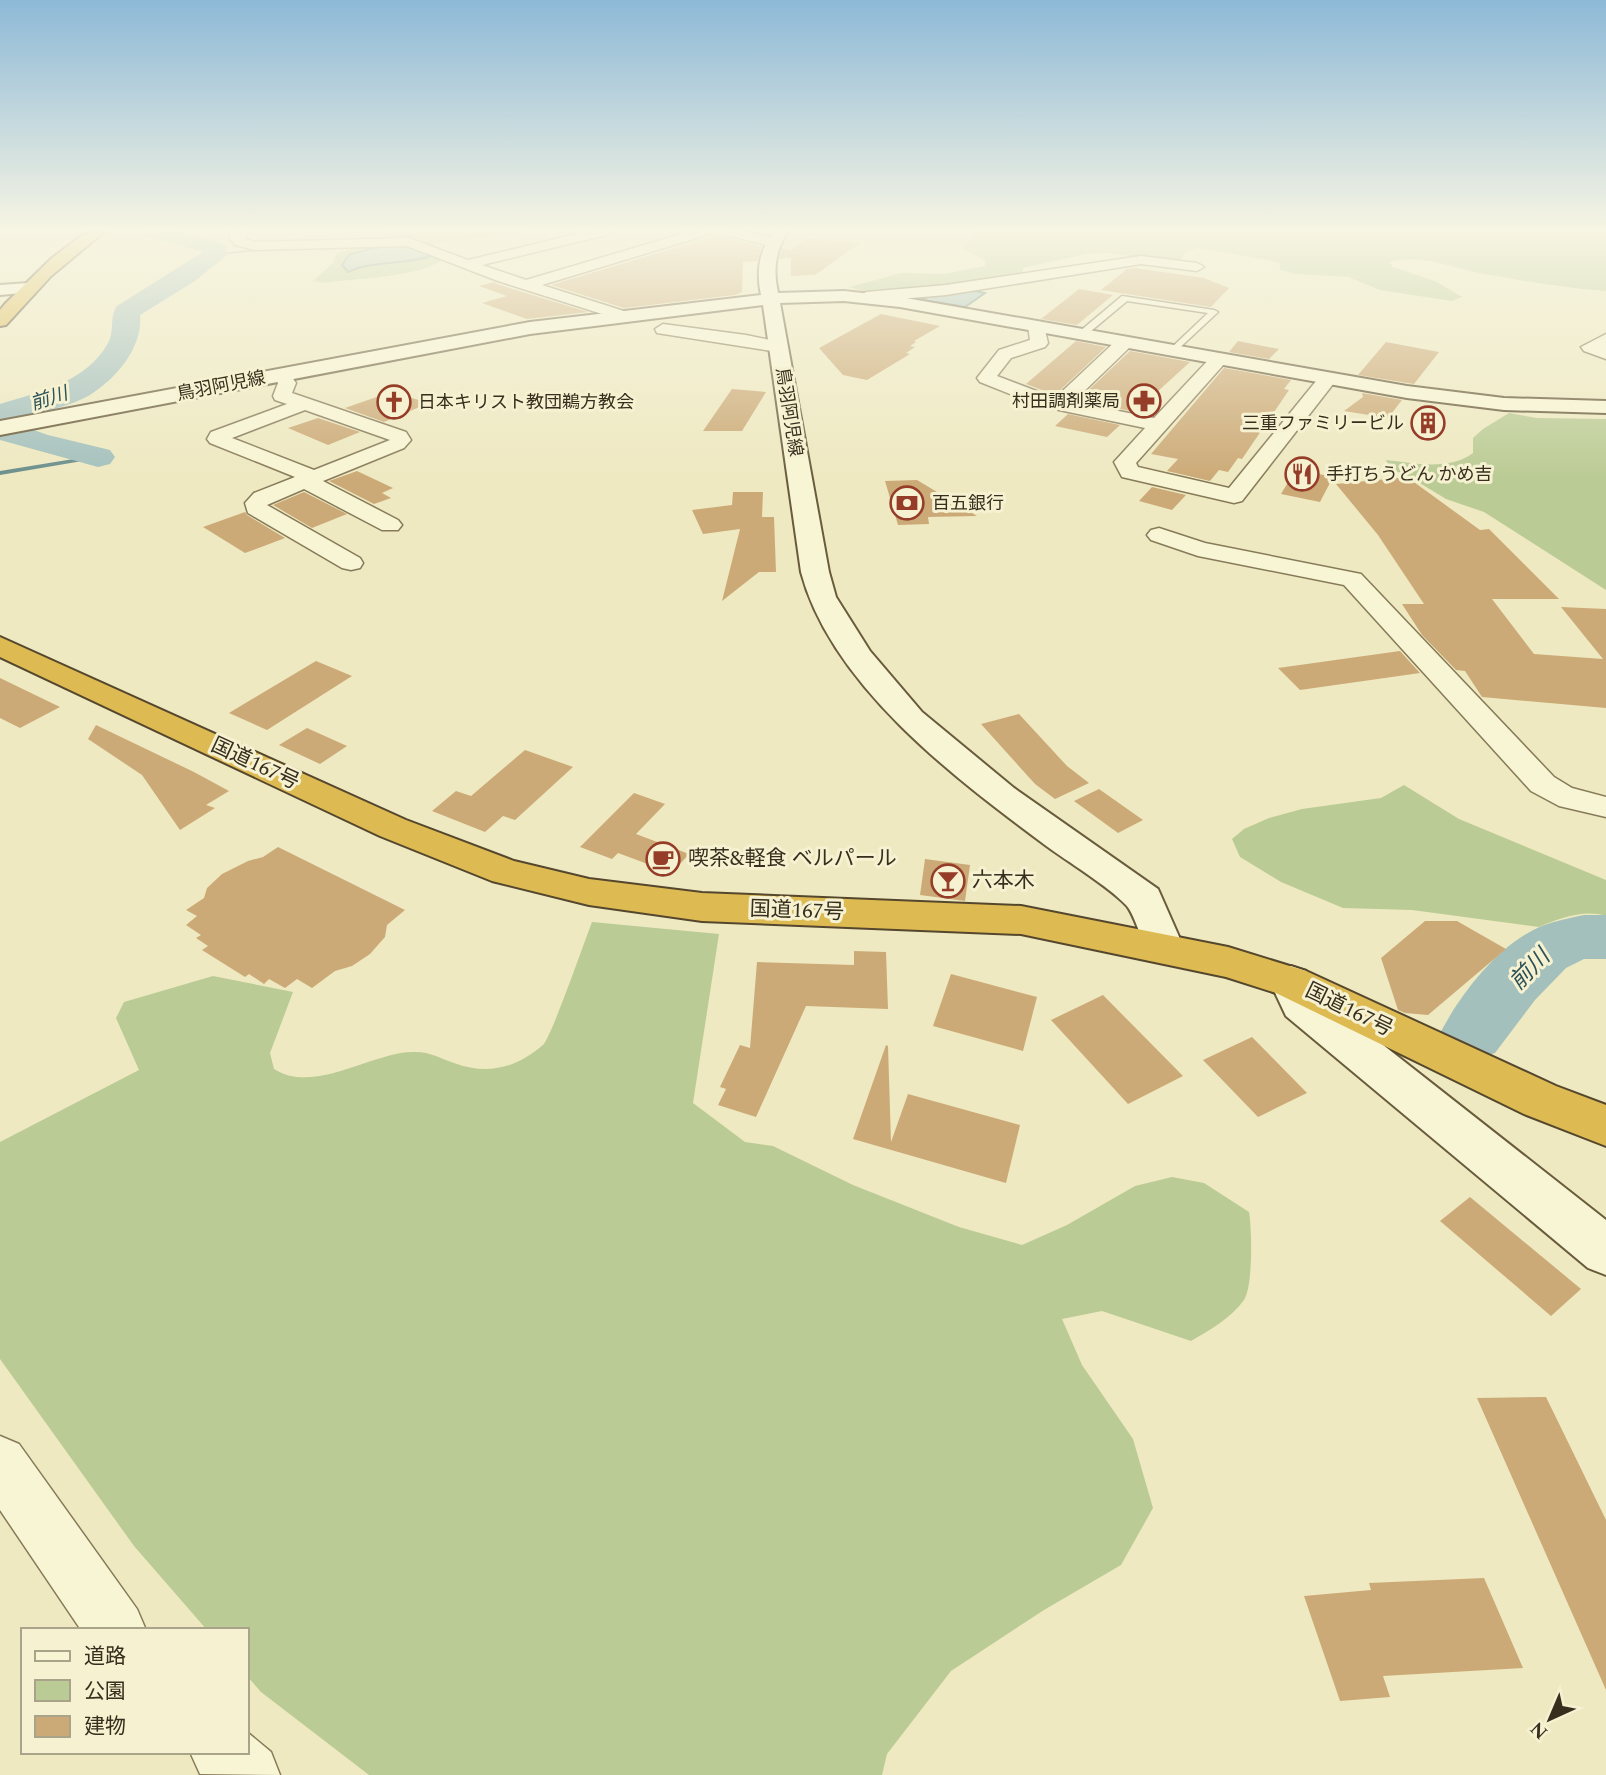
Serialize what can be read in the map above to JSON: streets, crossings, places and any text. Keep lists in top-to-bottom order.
{
  "streets": {
    "highway": ["国道167号"],
    "main road": ["鳥羽阿児線"]
  },
  "crossings": [
    ["鳥羽阿児線", "国道167号"]
  ],
  "water": ["前川"],
  "places": {
    "pharmacy": ["村田調剤薬局"],
    "church": ["日本キリスト教団鵜方教会"],
    "building": ["三重ファミリービル"],
    "restaurant": ["手打ちうどん かめ吉"],
    "bank": ["百五銀行"],
    "cafe": ["喫茶&軽食 ベルパール"],
    "bar": ["六本木"]
  },
  "legend": ["道路", "公園", "建物"],
  "north": "bottom left"
}
